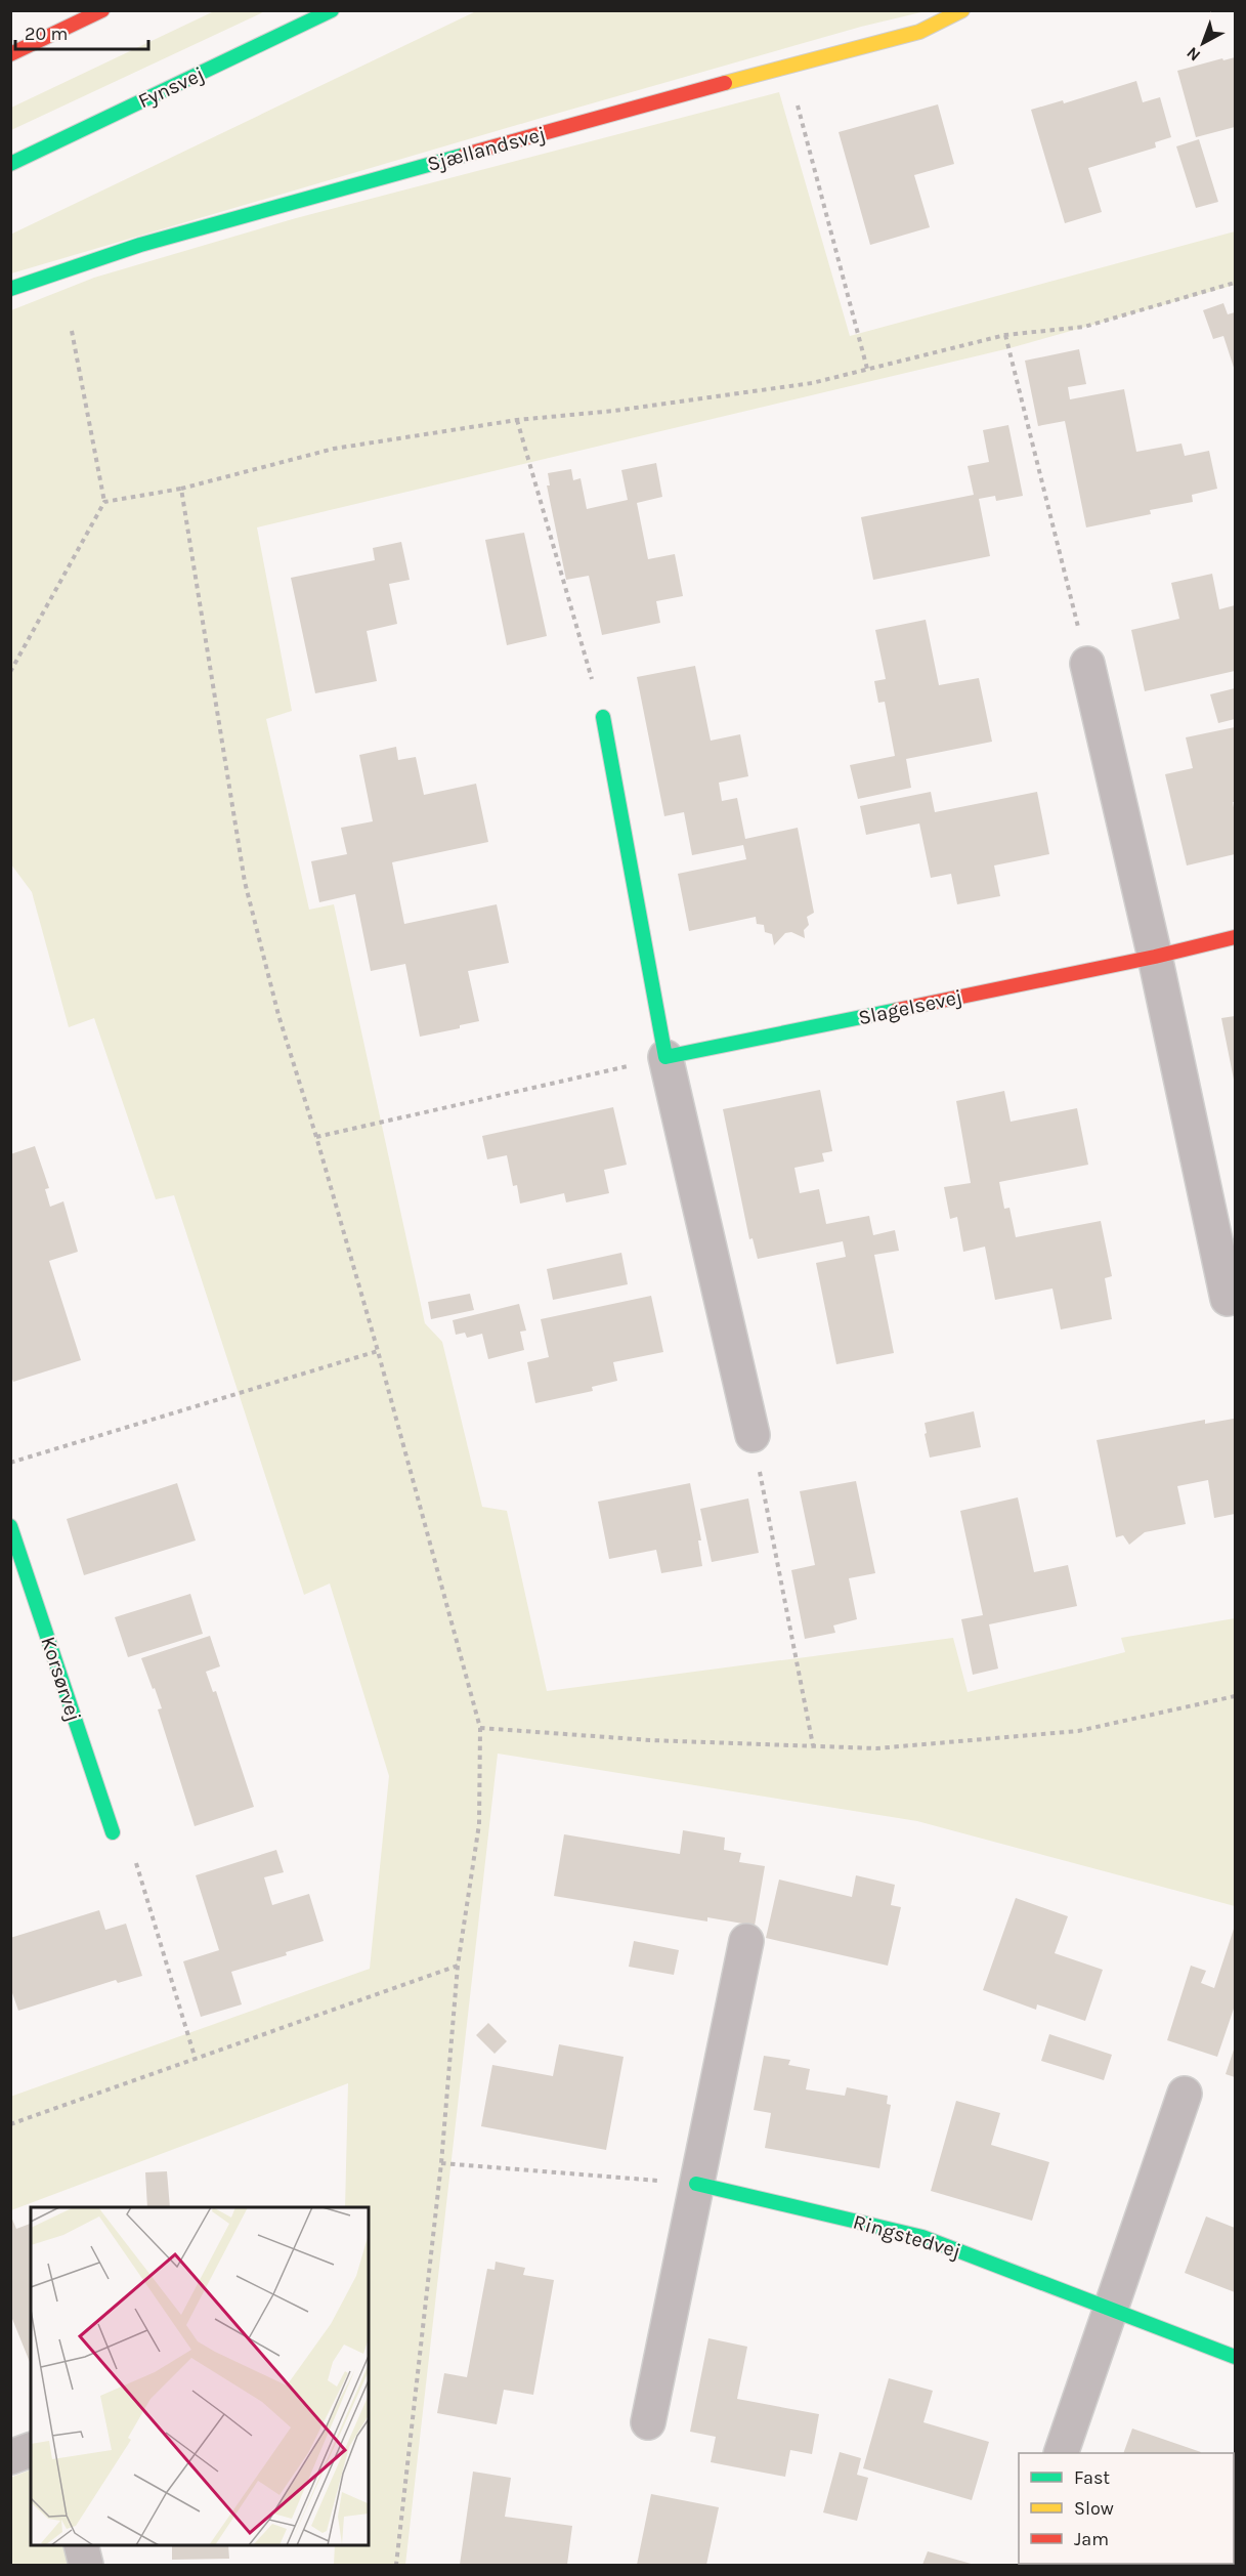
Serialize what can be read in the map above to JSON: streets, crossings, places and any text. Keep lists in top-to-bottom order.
{
  "streets": {
    "street": [
      "Fynsvej",
      "Sjællandsvej",
      "Slagelsevej",
      "Korsørvej",
      "Ringstedvej"
    ]
  },
  "legend": ["Fast", "Slow", "Jam"],
  "scale_bar": "20 m",
  "north": "bottom left"
}
